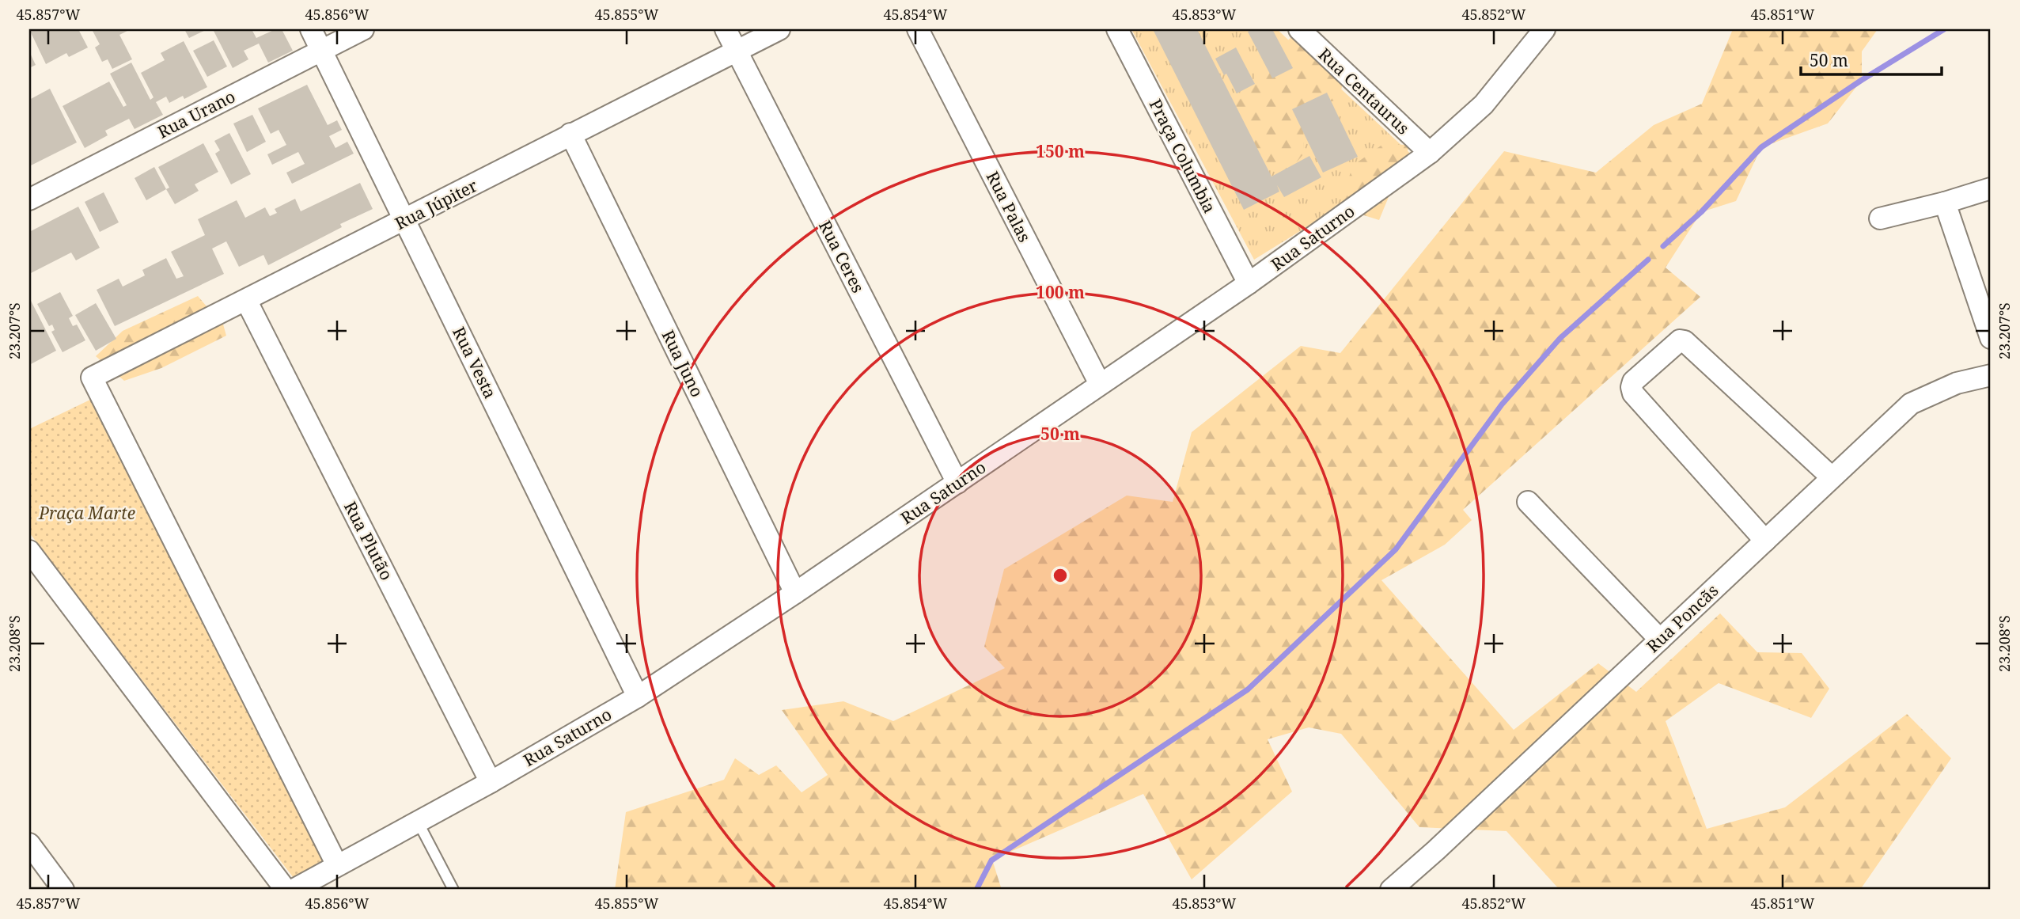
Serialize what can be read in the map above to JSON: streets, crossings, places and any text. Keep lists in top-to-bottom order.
{
  "streets": {
    "street": [
      "Rua Centaurus",
      "Rua Urano",
      "Praça Columbia",
      "Rua Júpiter",
      "Rua Palas",
      "Rua Saturno",
      "Rua Ceres",
      "Rua Vesta",
      "Rua Juno",
      "Rua Plutão",
      "Rua Poncãs"
    ]
  },
  "crossings": [
    ["Rua Centaurus", "Rua Saturno"],
    ["Rua Urano", "Rua Vesta"],
    ["Praça Columbia", "Rua Saturno"],
    ["Rua Júpiter", "Rua Saturno"],
    ["Rua Júpiter", "Rua Ceres"],
    ["Rua Júpiter", "Rua Vesta"],
    ["Rua Júpiter", "Rua Juno"],
    ["Rua Júpiter", "Rua Plutão"],
    ["Rua Palas", "Rua Saturno"],
    ["Rua Saturno", "Rua Ceres"],
    ["Rua Saturno", "Rua Vesta"],
    ["Rua Saturno", "Rua Juno"],
    ["Rua Saturno", "Rua Plutão"]
  ],
  "parks": ["Praça Marte"],
  "scale_bar": "50 m",
  "coordinates": [
    "45.857°W",
    "45.856°W",
    "45.855°W",
    "45.854°W",
    "45.853°W",
    "45.852°W",
    "45.851°W",
    "23.207°S",
    "23.208°S"
  ],
  "rings": ["150 m", "100 m", "50 m"]
}
